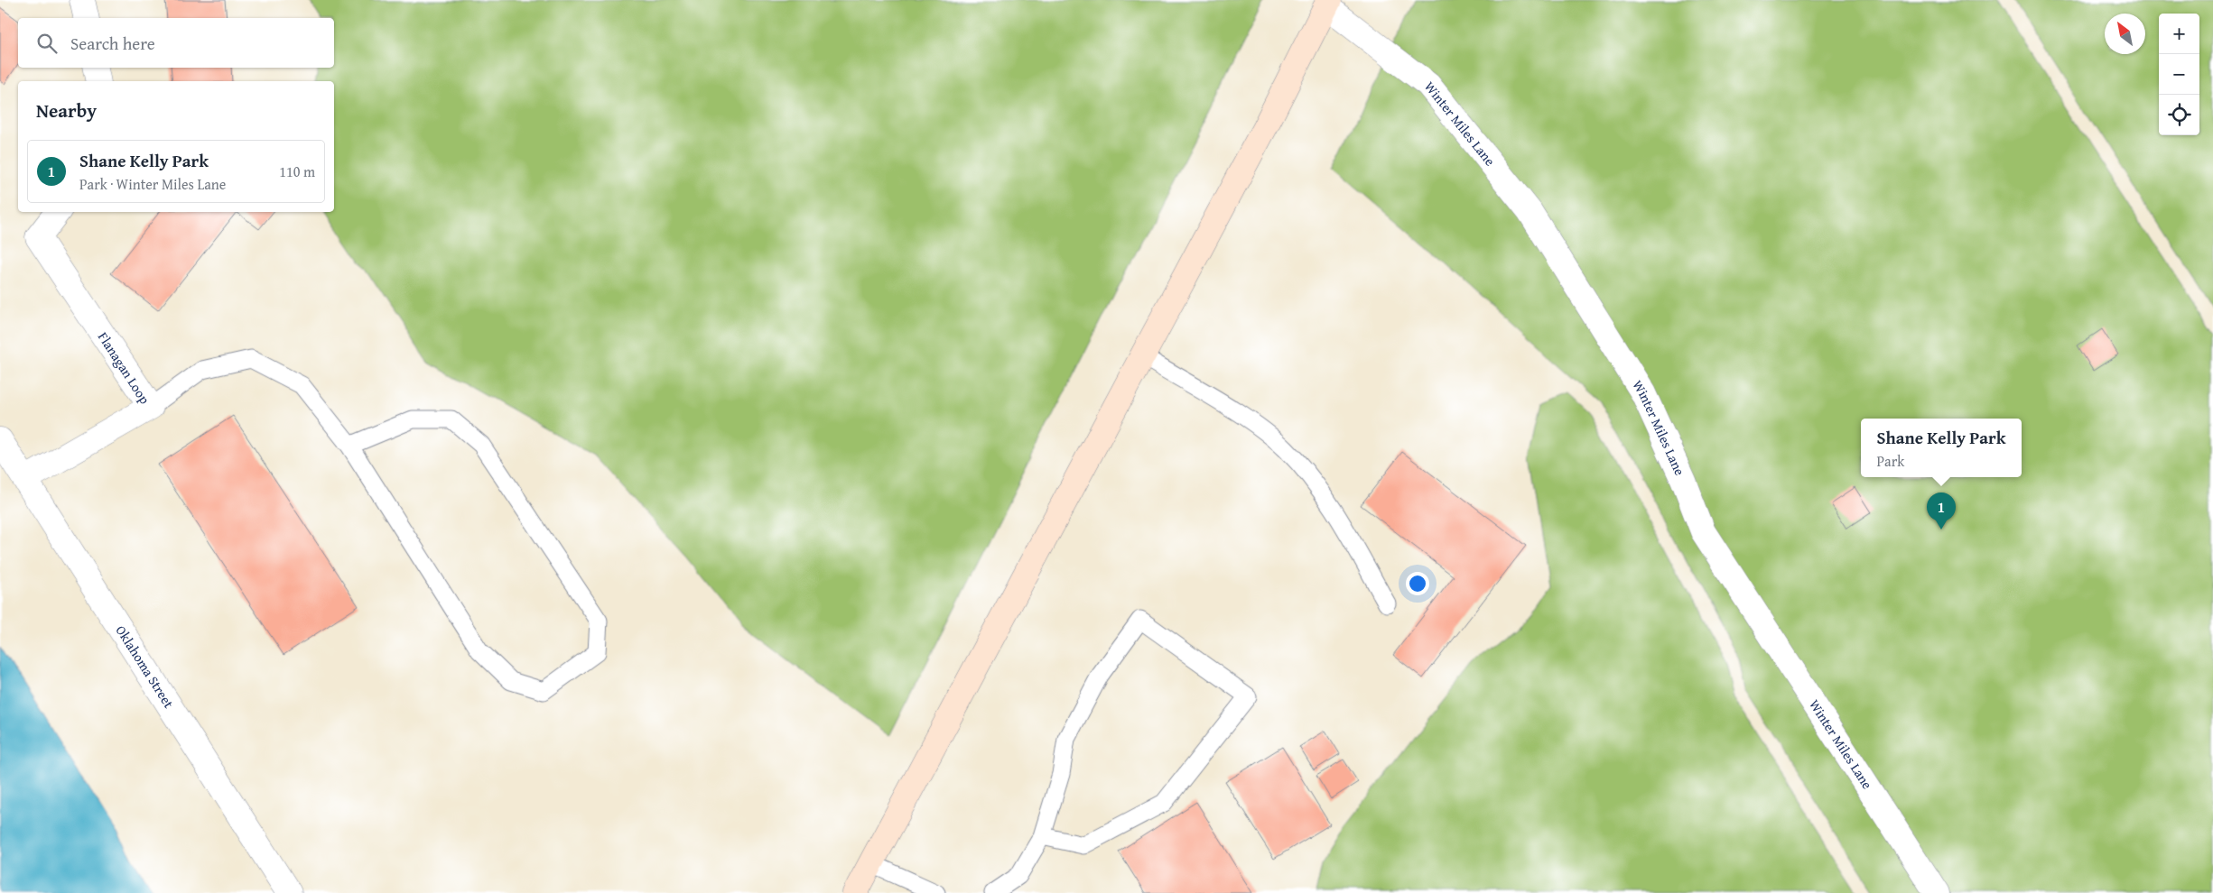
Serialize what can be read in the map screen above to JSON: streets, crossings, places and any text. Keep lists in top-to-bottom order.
{
  "streets": {
    "street": ["Winter Miles Lane", "Flanagan Loop", "Oklahoma Street"]
  },
  "crossings": [
    ["Flanagan Loop", "Oklahoma Street"]
  ],
  "north": "top left",
  "page": {
    "map_buttons": ["+", "−"],
    "search": "Search here",
    "heading": "Nearby",
    "list": [
      {
        "mark": "1",
        "name": "Shane Kelly Park",
        "note": "Park · Winter Miles Lane",
        "value": "110 m"
      }
    ],
    "popup": ["Shane Kelly Park", "Park"],
    "pins": "1"
  }
}
